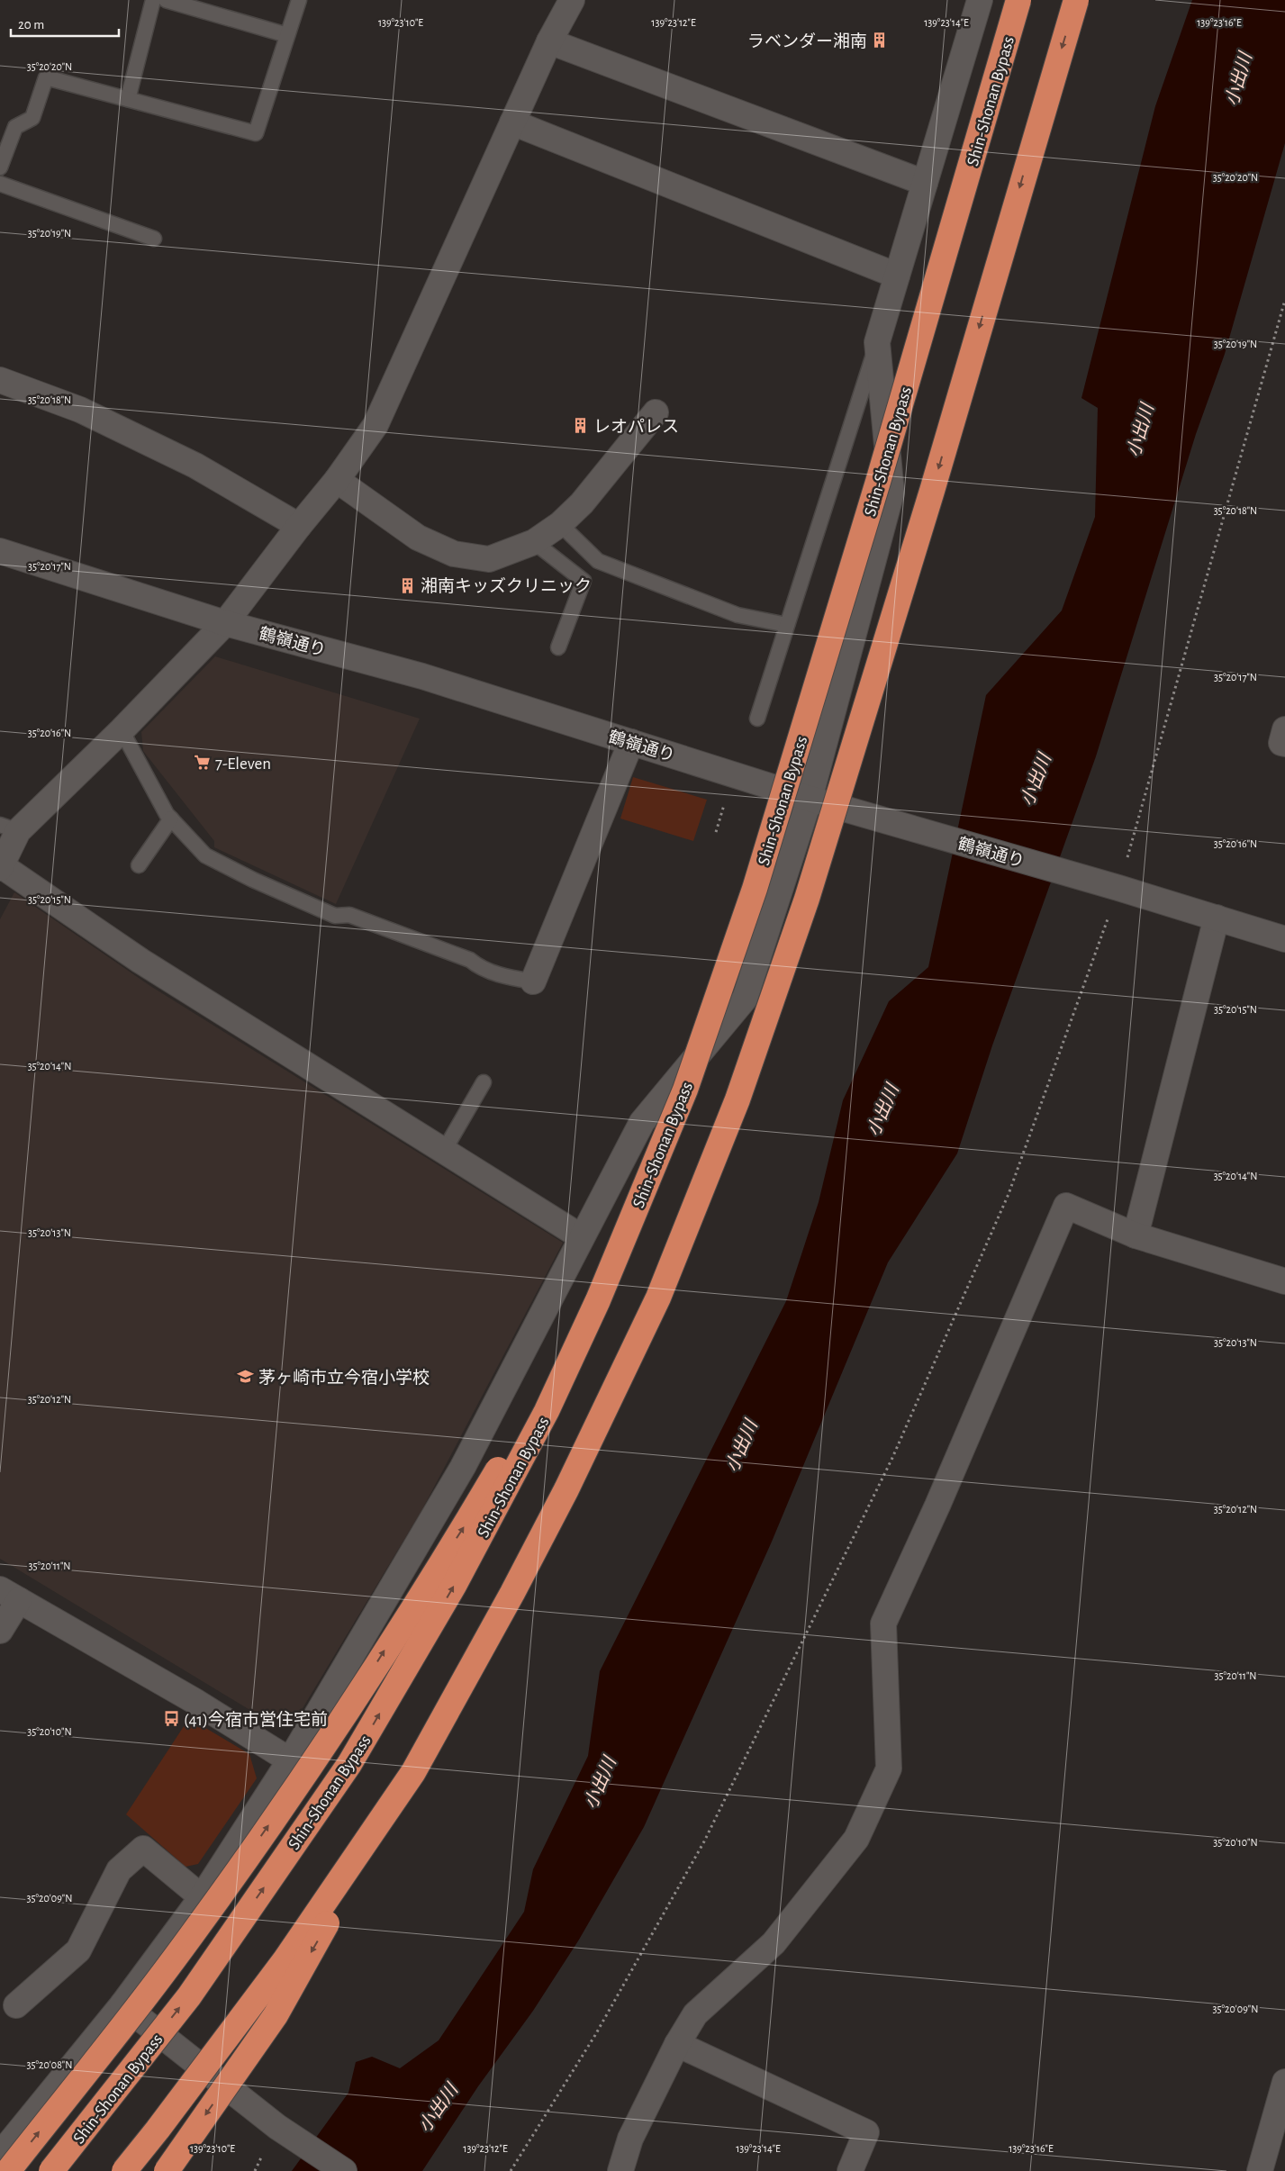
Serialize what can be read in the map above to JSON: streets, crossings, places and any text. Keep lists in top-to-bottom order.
{
  "streets": {
    "highway": ["Shin-Shonan Bypass"],
    "street": ["鶴嶺通り"]
  },
  "water": ["小出川"],
  "places": {
    "building": ["ラベンダー湘南", "レオパレス", "湘南キッズクリニック"],
    "supermarket": ["7-Eleven"],
    "school or university": ["茅ヶ崎市立今宿小学校"],
    "bus stop": ["(41)今宿市営住宅前"]
  },
  "scale_bar": "20 m",
  "coordinates": [
    "139°23'10\"E",
    "139°23'12\"E",
    "139°23'14\"E",
    "139°23'16\"E",
    "35°20'20\"N",
    "35°20'19\"N",
    "35°20'18\"N",
    "35°20'17\"N",
    "35°20'16\"N",
    "35°20'15\"N",
    "35°20'14\"N",
    "35°20'13\"N",
    "35°20'12\"N",
    "35°20'11\"N",
    "35°20'10\"N",
    "35°20'09\"N",
    "35°20'08\"N"
  ]
}
